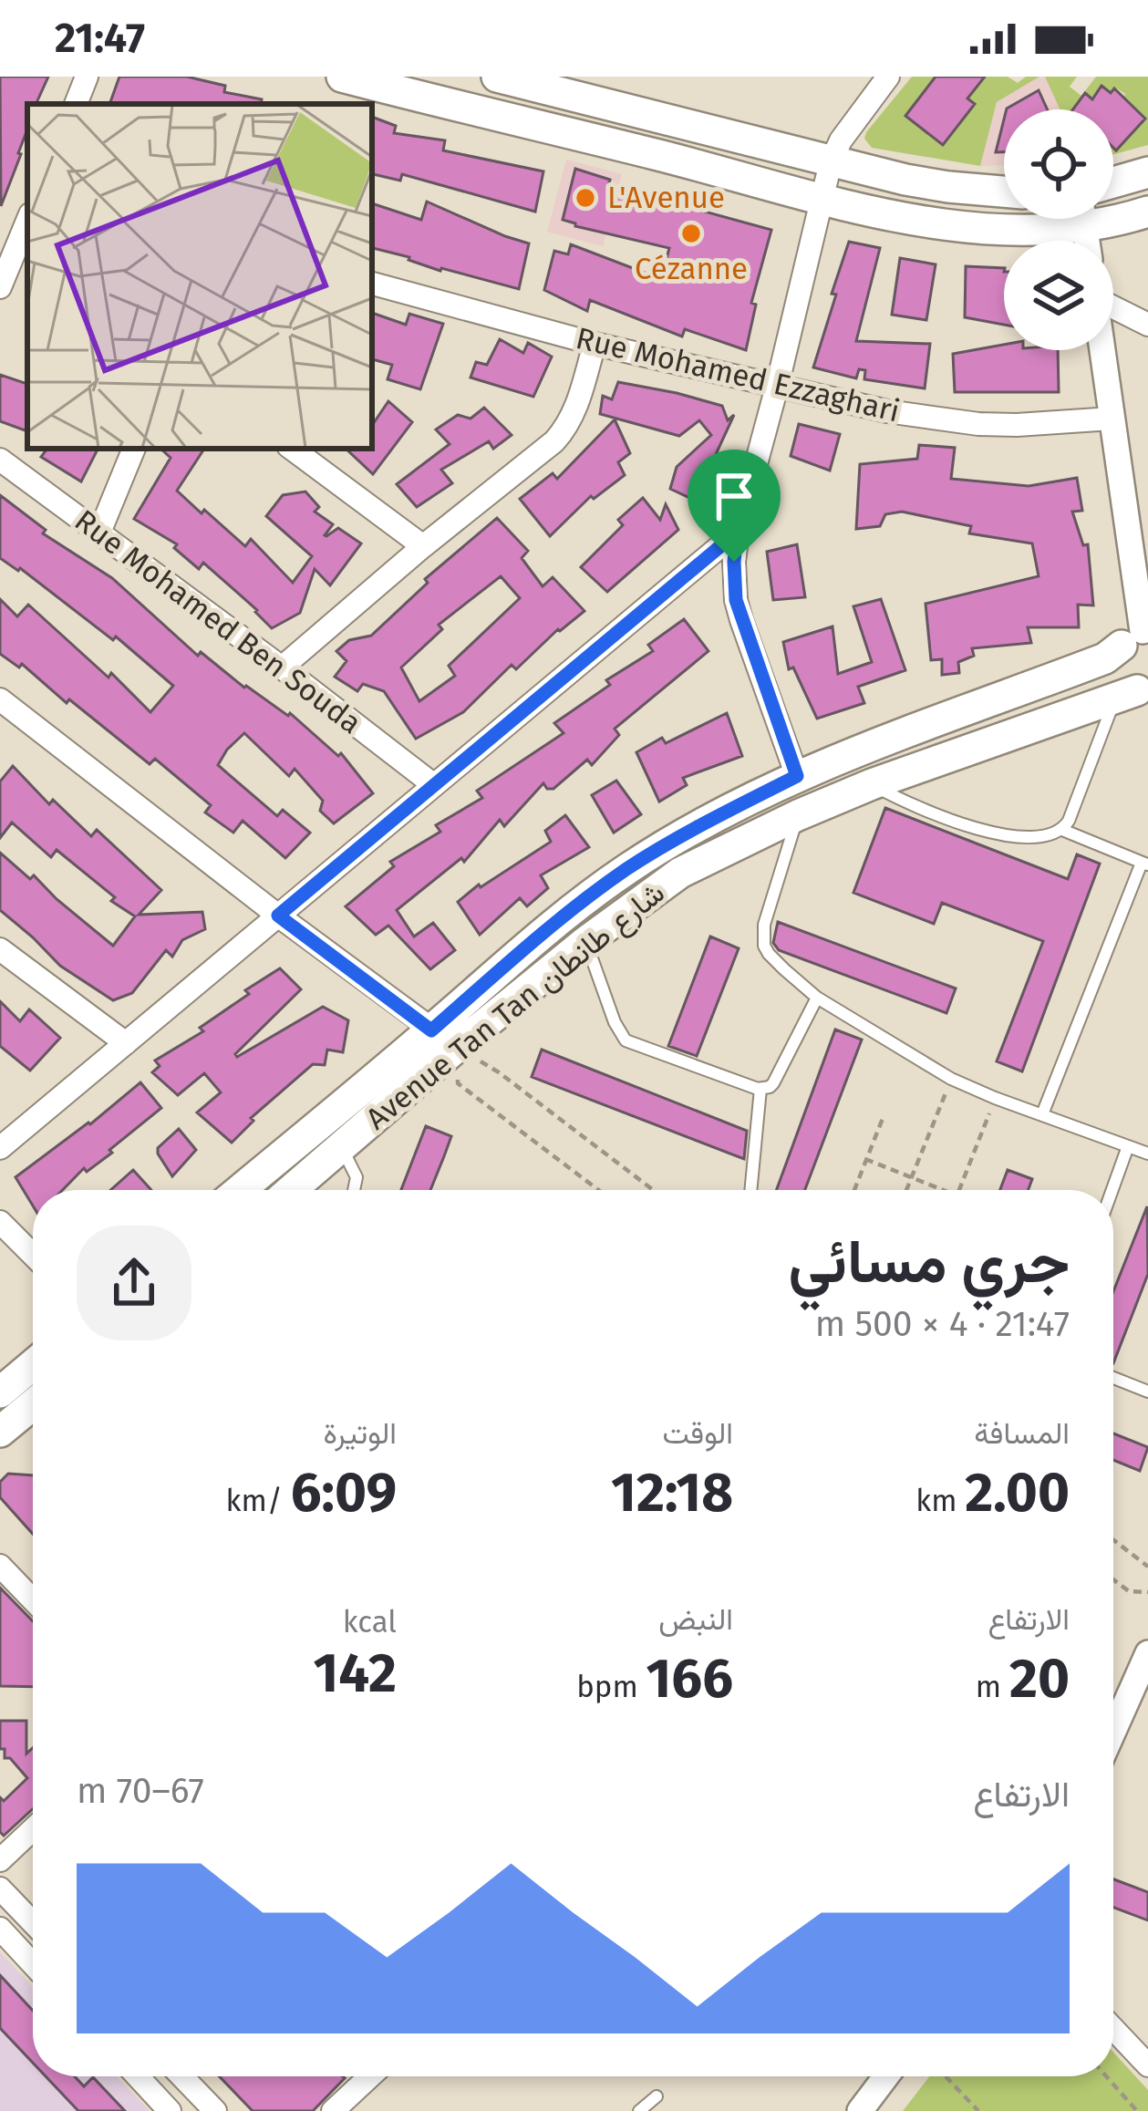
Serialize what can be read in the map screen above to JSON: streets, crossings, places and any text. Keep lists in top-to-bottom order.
{
  "streets": {
    "main road": ["Avenue Tan Tan شارع طانطان"],
    "street": ["Rue Mohamed Ezzaghari", "Rue Mohamed Ben Souda"]
  },
  "places": ["L'Avenue", "Cézanne"],
  "page": {
    "status": "21:47",
    "heading": ["جري مسائي", "21:47 · 4 × 500 m"],
    "stats": [
      ["المسافة", "2.00 km"],
      ["الوقت", "12:18"],
      ["الوتيرة", "6:09 /km"],
      ["الارتفاع", "20 m"],
      ["النبض", "166 bpm"],
      ["kcal", "142"]
    ],
    "chart": ["الارتفاع", "67–70 m"]
  }
}
